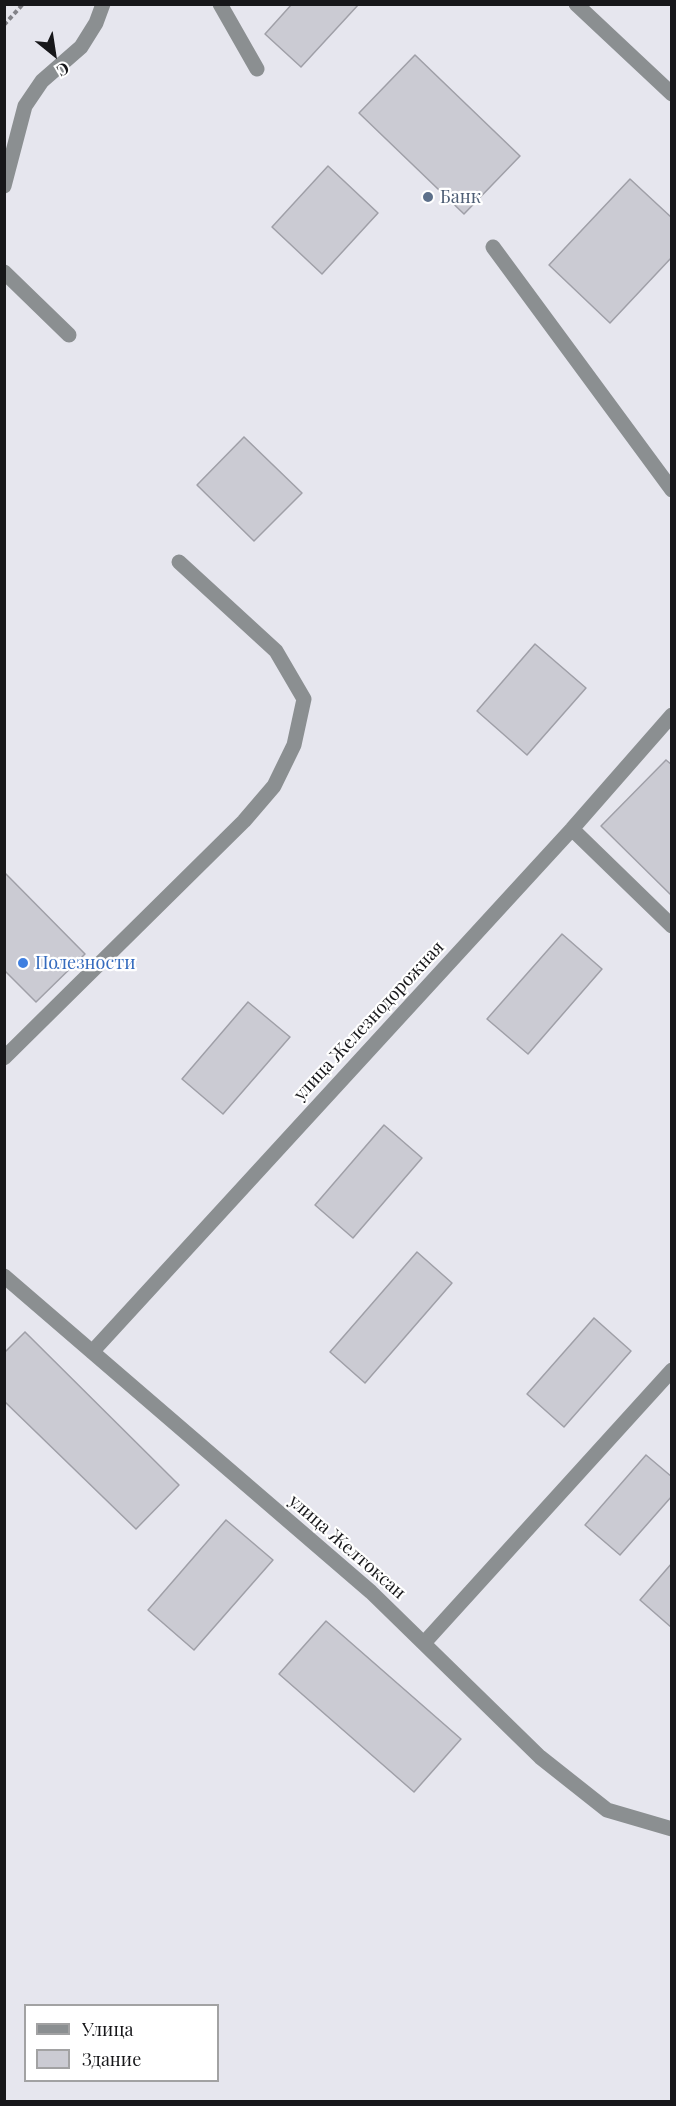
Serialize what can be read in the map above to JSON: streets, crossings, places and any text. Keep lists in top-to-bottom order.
{
  "streets": {
    "street": ["улица Железнодорожная", "улица Желтоксан"]
  },
  "crossings": [
    ["улица Железнодорожная", "улица Желтоксан"]
  ],
  "places": ["Банк", "Полезности"],
  "legend": ["Улица", "Здание"],
  "north": "bottom right"
}
